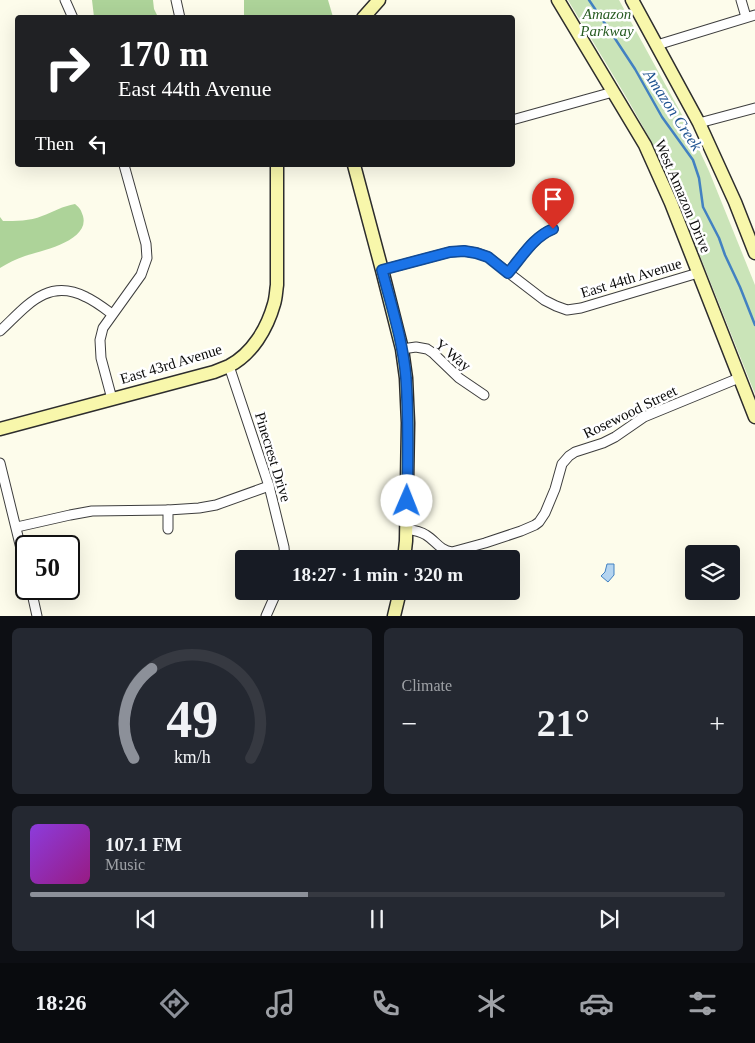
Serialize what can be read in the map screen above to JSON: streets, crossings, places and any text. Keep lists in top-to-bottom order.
{
  "streets": {
    "street": [
      "West Amazon Drive",
      "East 44th Avenue",
      "Y Way",
      "East 43rd Avenue",
      "Rosewood Street",
      "Pinecrest Drive"
    ]
  },
  "crossings": [
    ["West Amazon Drive", "East 44th Avenue"],
    ["West Amazon Drive", "Rosewood Street"],
    ["East 43rd Avenue", "Pinecrest Drive"]
  ],
  "water": ["Amazon Creek"],
  "parks": ["Amazon Parkway"],
  "page": {
    "turn": ["170 m", "East 44th Avenue"],
    "then": "Then",
    "limit": "50",
    "trip": "18:27 · 1 min · 320 m",
    "tile": "Climate",
    "heat": ["−", "21°", "+"],
    "song": ["107.1 FM", "Music"],
    "tabs": "18:26",
    "gauge": ["49", "km/h"]
  }
}
